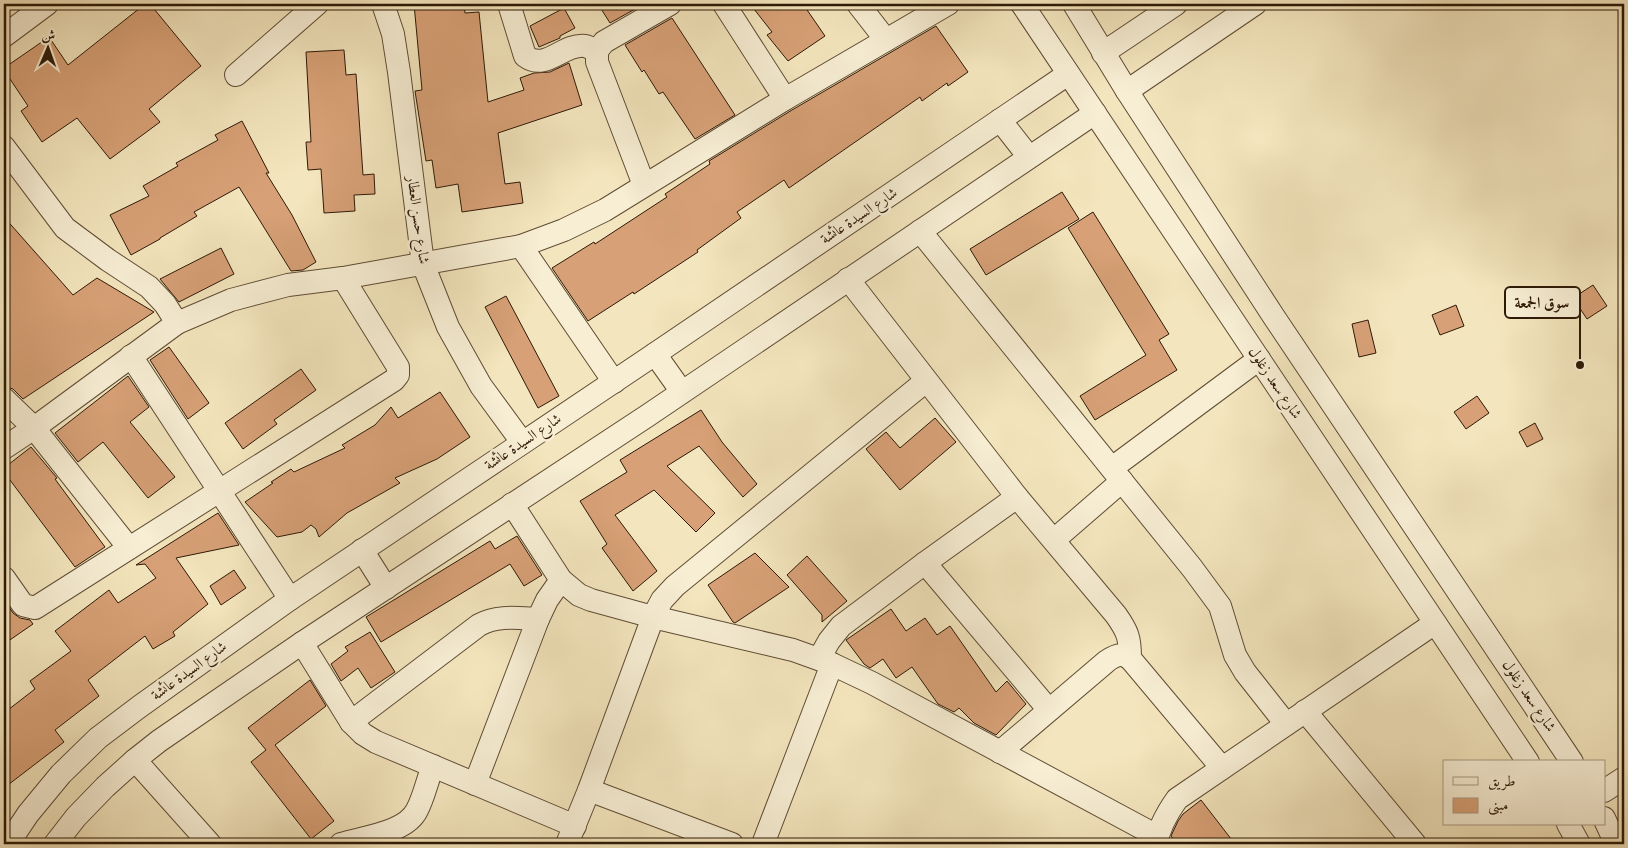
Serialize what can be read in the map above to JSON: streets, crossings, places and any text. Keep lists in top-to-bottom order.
{
  "streets": {
    "street": ["شارع السيدة عائشة", "شارع حسن العطار", "شارع سعد زغلول"]
  },
  "crossings": [
    ["شارع السيدة عائشة", "شارع حسن العطار"],
    ["شارع السيدة عائشة", "شارع سعد زغلول"]
  ],
  "places": ["سوق الجمعة"],
  "legend": ["طريق", "مبنى"],
  "north": "top"
}
